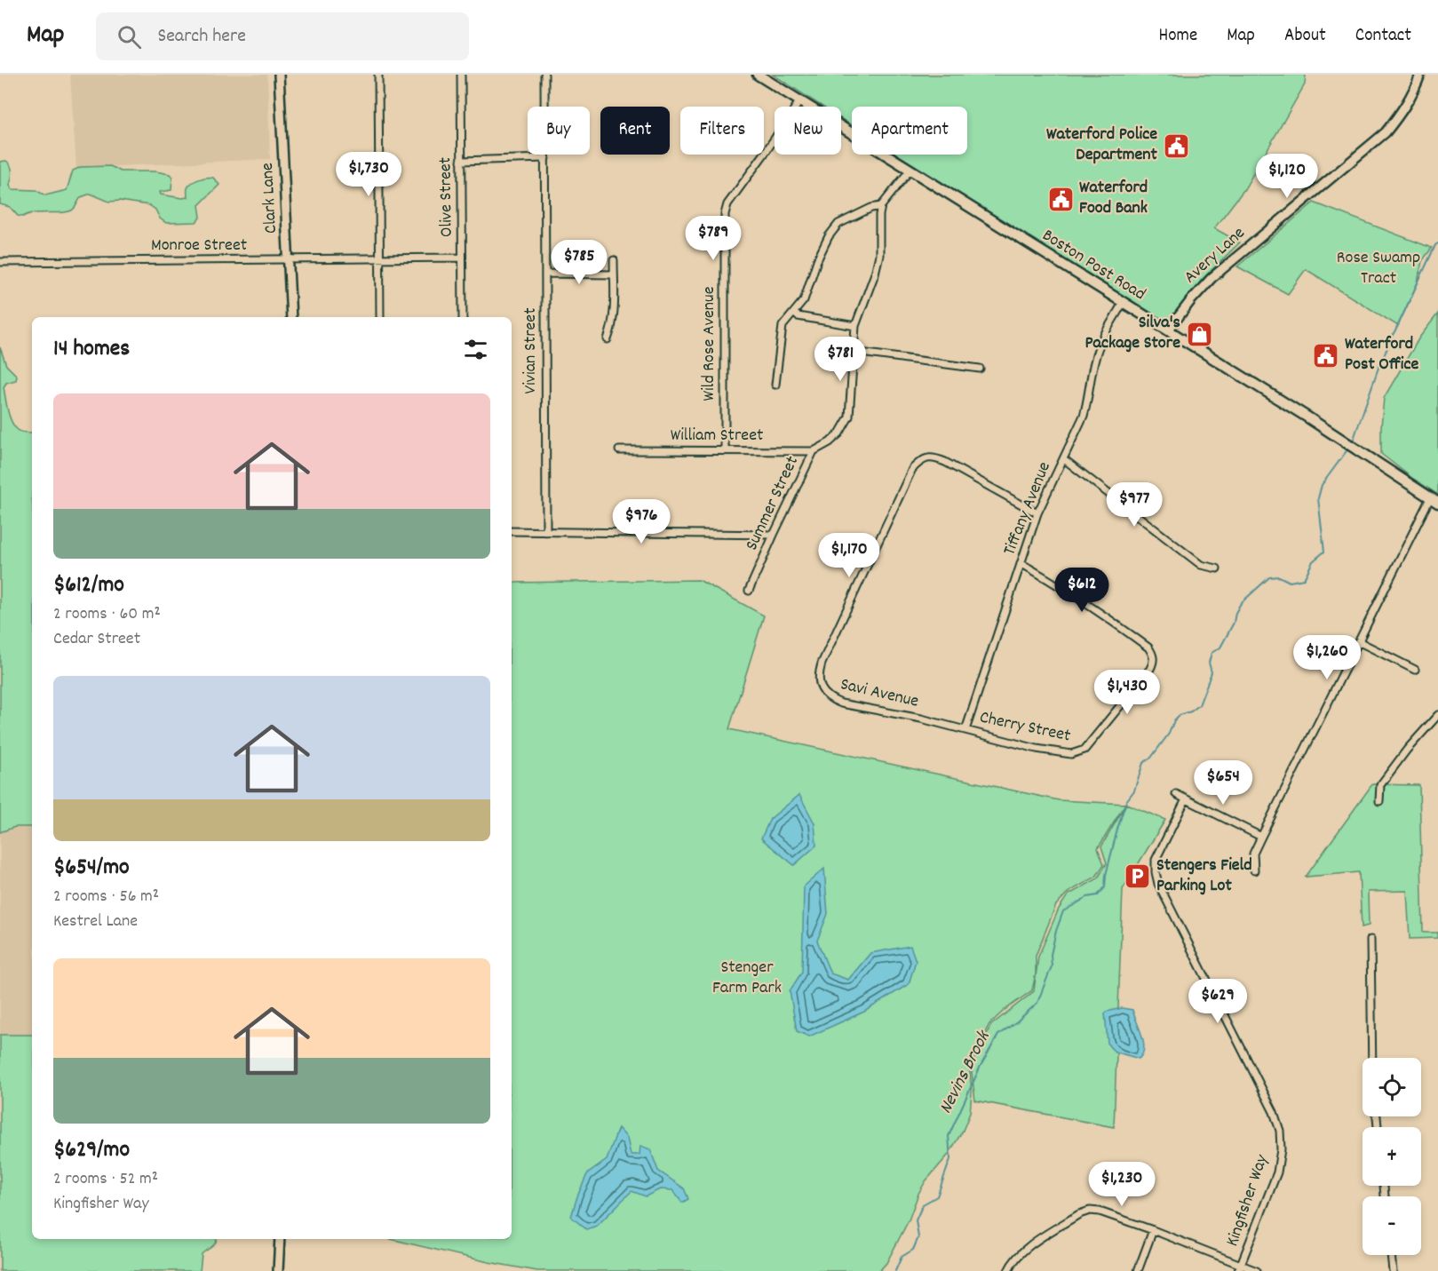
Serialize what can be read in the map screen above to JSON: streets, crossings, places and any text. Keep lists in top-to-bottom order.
{
  "streets": {
    "main road": ["Boston Post Road"],
    "street": [
      "Olive Street",
      "Clark Lane",
      "Monroe Street",
      "Avery Lane",
      "Wild Rose Avenue",
      "Vivian Street",
      "William Street",
      "Summer Street",
      "Tiffany Avenue",
      "Savi Avenue",
      "Cherry Street",
      "Kingfisher Way"
    ]
  },
  "crossings": [
    ["Olive Street", "Monroe Street"],
    ["Clark Lane", "Monroe Street"],
    ["Avery Lane", "Boston Post Road"],
    ["Boston Post Road", "Wild Rose Avenue"],
    ["Boston Post Road", "Tiffany Avenue"],
    ["Wild Rose Avenue", "William Street"],
    ["William Street", "Summer Street"],
    ["Tiffany Avenue", "Savi Avenue"],
    ["Tiffany Avenue", "Cherry Street"],
    ["Savi Avenue", "Cherry Street"]
  ],
  "water": ["Nevins Brook"],
  "parks": ["Rose Swamp Tract", "Stenger Farm Park"],
  "places": {
    "public building": ["Waterford Police Department", "Waterford Food Bank", "Waterford Post Office"],
    "shop": ["Silva's Package Store"],
    "parking": ["Stengers Field Parking Lot"]
  },
  "page": {
    "header": "Map",
    "search": "Search here",
    "nav": [
      "Home",
      "Map",
      "About",
      "Contact"
    ],
    "chip": [
      "Buy",
      "Rent",
      "Filters",
      "New",
      "Apartment"
    ],
    "price": [
      "$1,730",
      "$1,120",
      "$789",
      "$785",
      "$781",
      "$977",
      "$976",
      "$1,170",
      "$612",
      "$1,260",
      "$1,430",
      "$654",
      "$629",
      "$1,230"
    ],
    "heading": "14 homes",
    "list": [
      {
        "name": "$612/mo",
        "note": "2 rooms · 60 m² · Cedar Street"
      },
      {
        "name": "$654/mo",
        "note": "2 rooms · 56 m² · Kestrel Lane"
      },
      {
        "name": "$629/mo",
        "note": "2 rooms · 52 m² · Kingfisher Way"
      }
    ],
    "map_buttons": ["+", "−"]
  }
}
